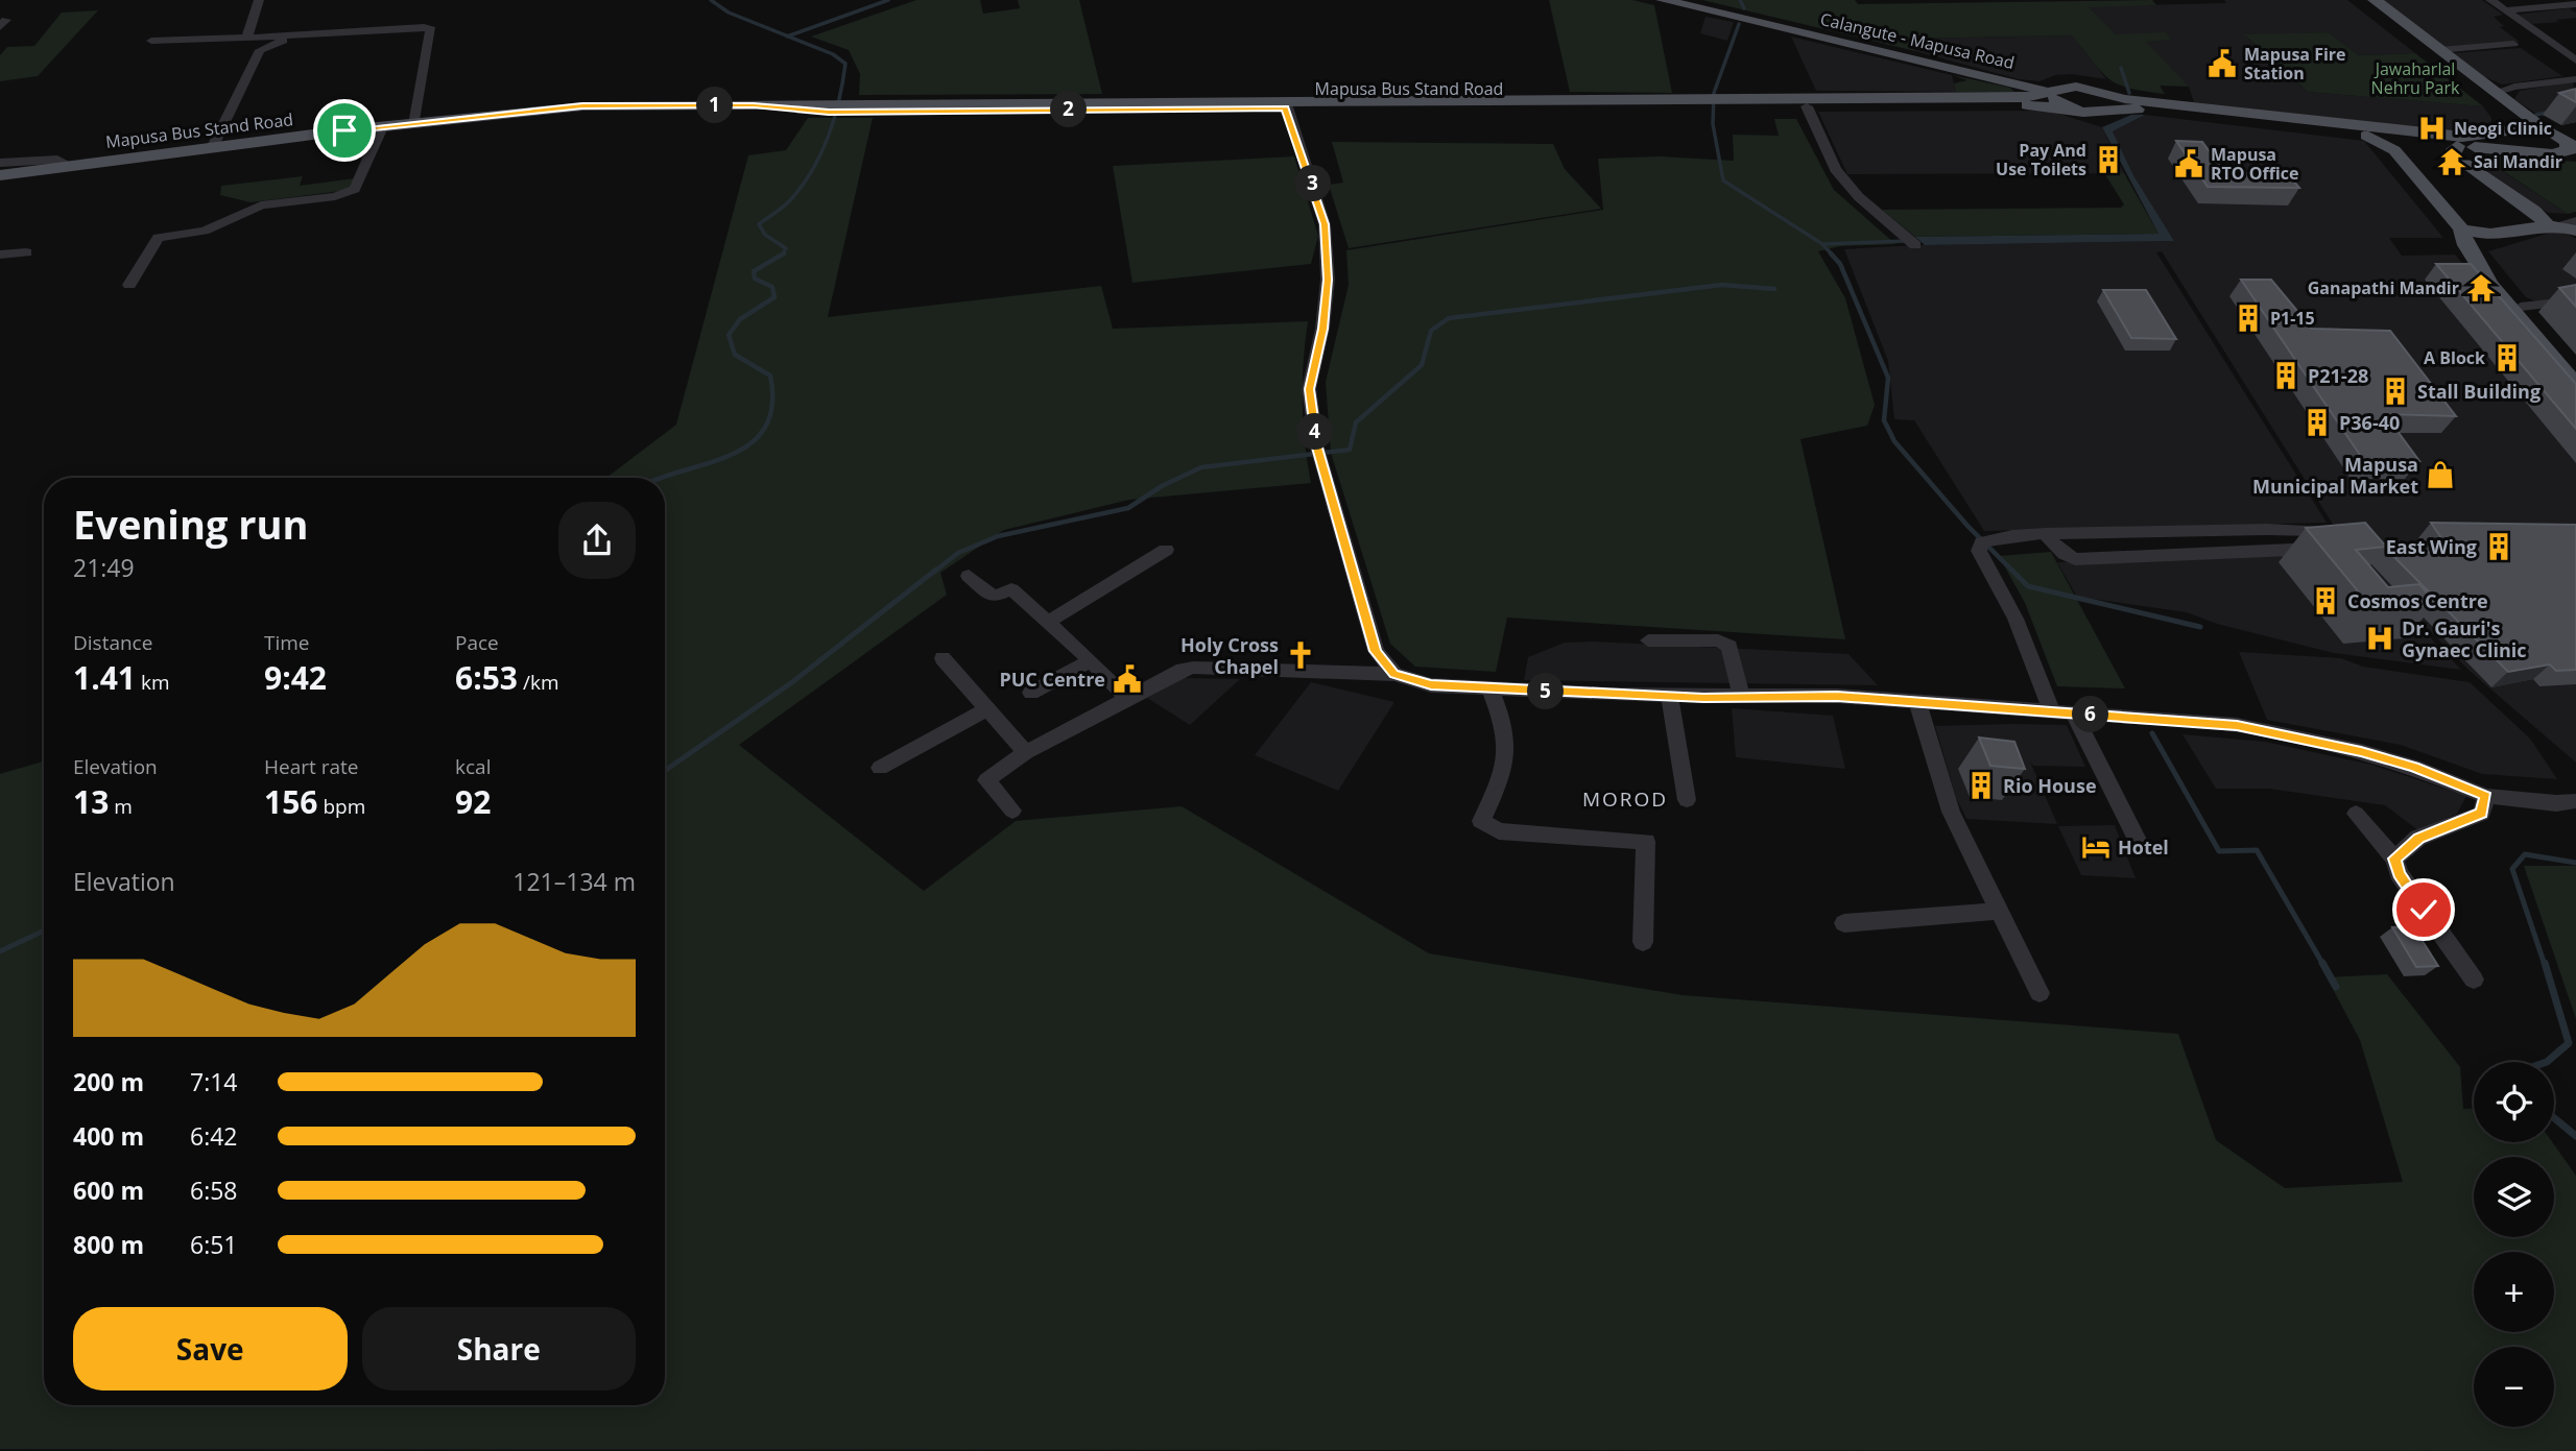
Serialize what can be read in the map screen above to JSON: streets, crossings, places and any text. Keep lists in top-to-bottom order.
{
  "streets": {
    "main road": ["Calangute - Mapusa Road", "Mapusa Bus Stand Road"]
  },
  "crossings": [
    ["Calangute - Mapusa Road", "Mapusa Bus Stand Road"]
  ],
  "districts": ["MOROD"],
  "parks": ["Jawaharlal Nehru Park"],
  "places": {
    "public building": ["Mapusa Fire Station", "Mapusa RTO Office", "PUC Centre"],
    "hospital": ["Neogi Clinic", "Dr. Gauri's Gynaec Clinic"],
    "building": [
      "Pay And Use Toilets",
      "P1-15",
      "A Block",
      "P21-28",
      "Stall Building",
      "P36-40",
      "East Wing",
      "Cosmos Centre",
      "Rio House"
    ],
    "temple": ["Sai Mandir", "Ganapathi Mandir"],
    "shop": ["Mapusa Municipal Market"],
    "church": ["Holy Cross Chapel"],
    "hotel": ["Hotel"]
  },
  "page": {
    "pins": [
      "1",
      "2",
      "3",
      "4",
      "5",
      "6"
    ],
    "heading": ["Evening run", "21:49"],
    "stats": [
      ["Distance", "1.41 km"],
      ["Time", "9:42"],
      ["Pace", "6:53 /km"],
      ["Elevation", "13 m"],
      ["Heart rate", "156 bpm"],
      ["kcal", "92"]
    ],
    "chart": ["Elevation", "121–134 m"],
    "list": [
      {
        "name": "200 m",
        "note": "7:14"
      },
      {
        "name": "400 m",
        "note": "6:42"
      },
      {
        "name": "600 m",
        "note": "6:58"
      },
      {
        "name": "800 m",
        "note": "6:51"
      }
    ],
    "map_buttons": ["+", "−"],
    "buttons": ["Save", "Share"]
  }
}
